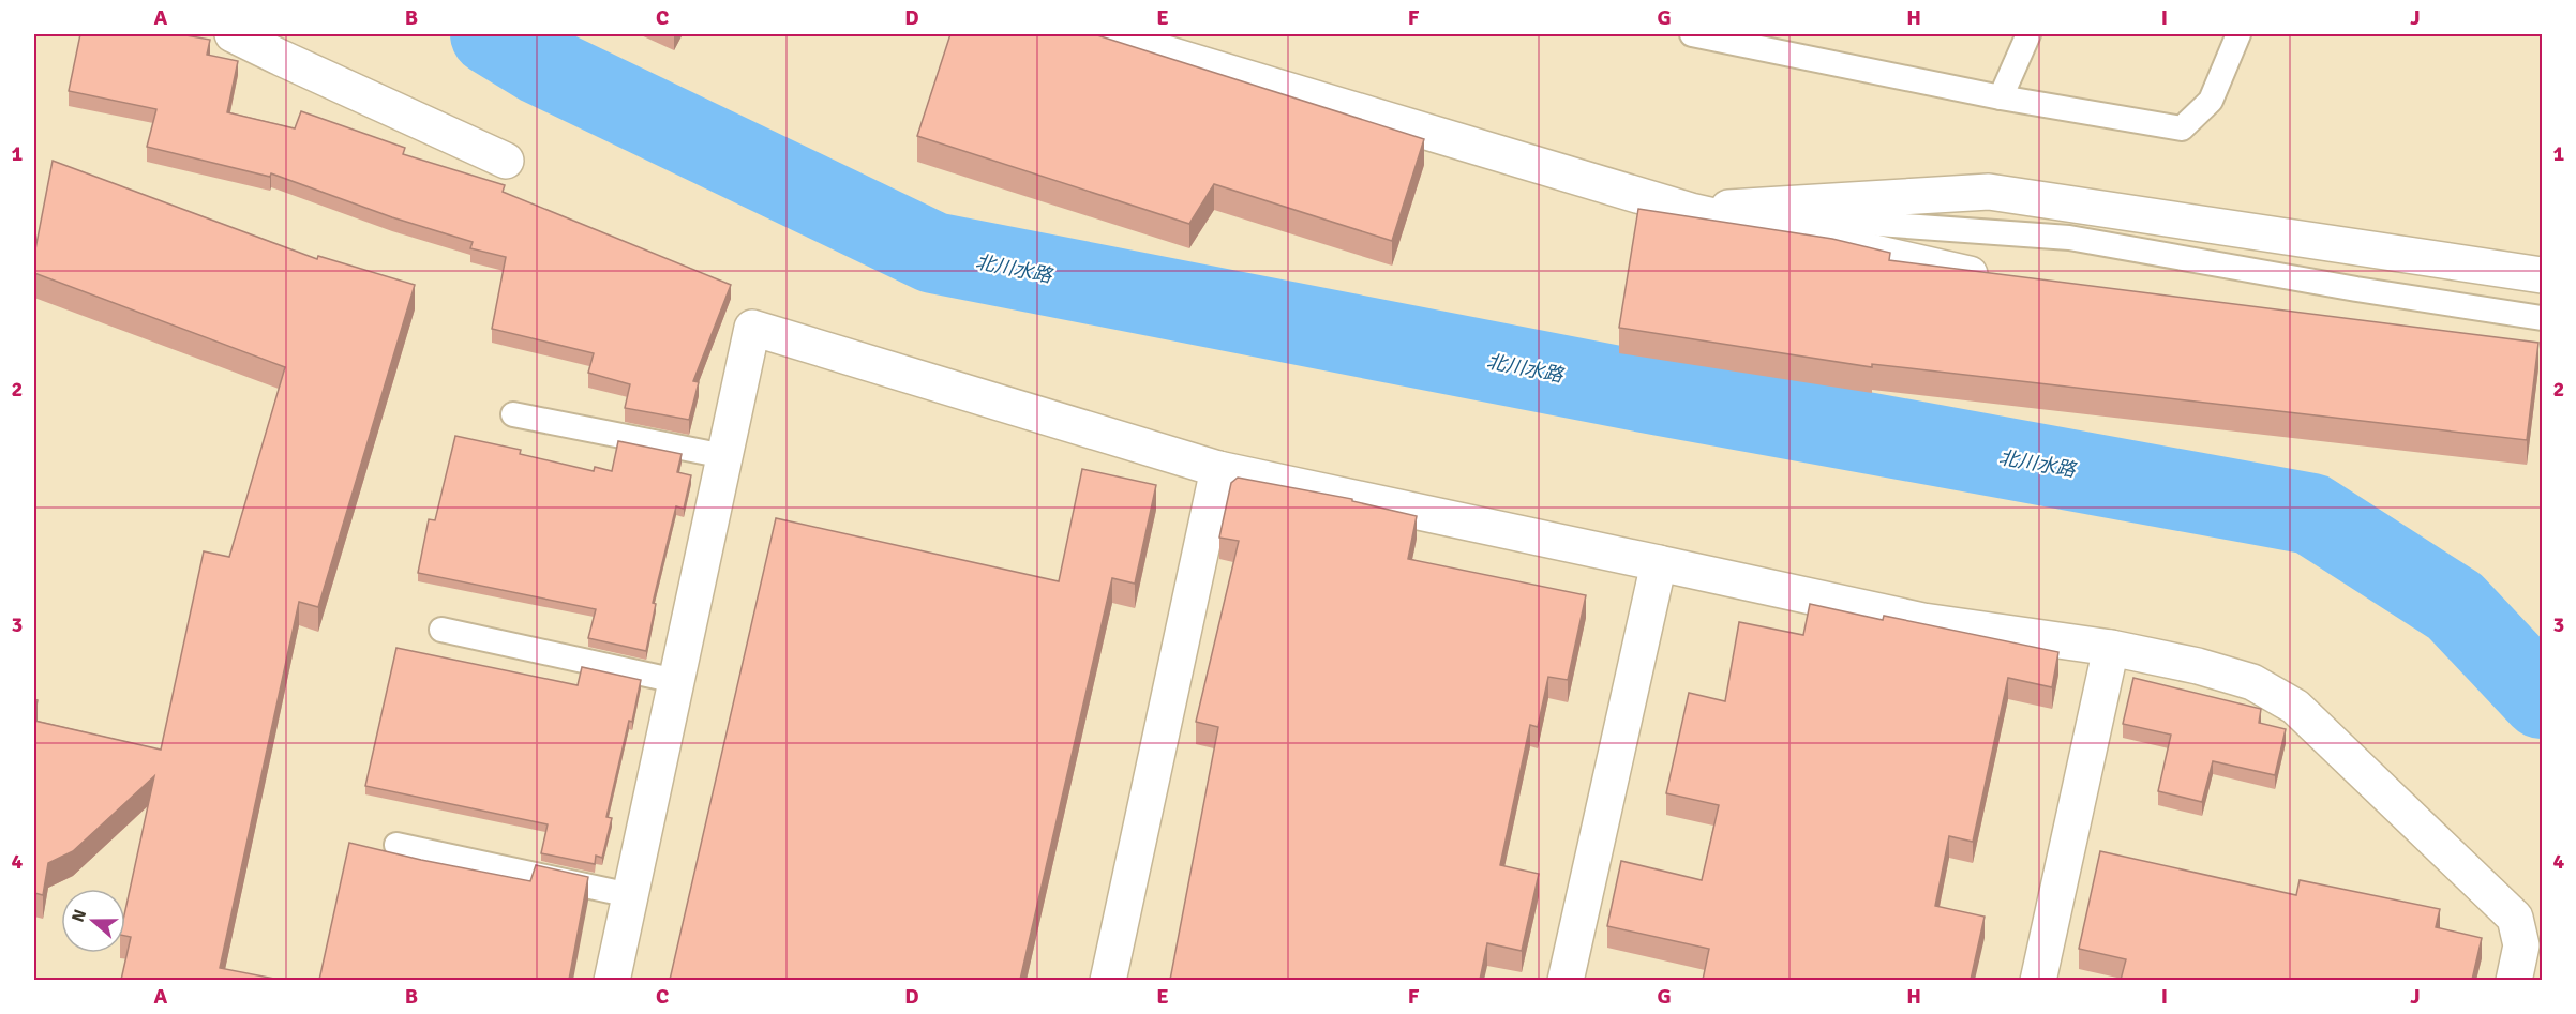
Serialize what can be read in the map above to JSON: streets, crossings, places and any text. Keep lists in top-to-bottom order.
{
  "water": ["北川水路"],
  "north": "left",
  "grid": {
    "columns": [
      "A",
      "B",
      "C",
      "D",
      "E",
      "F",
      "G",
      "H",
      "I",
      "J"
    ],
    "rows": [
      "1",
      "2",
      "3",
      "4"
    ]
  }
}
